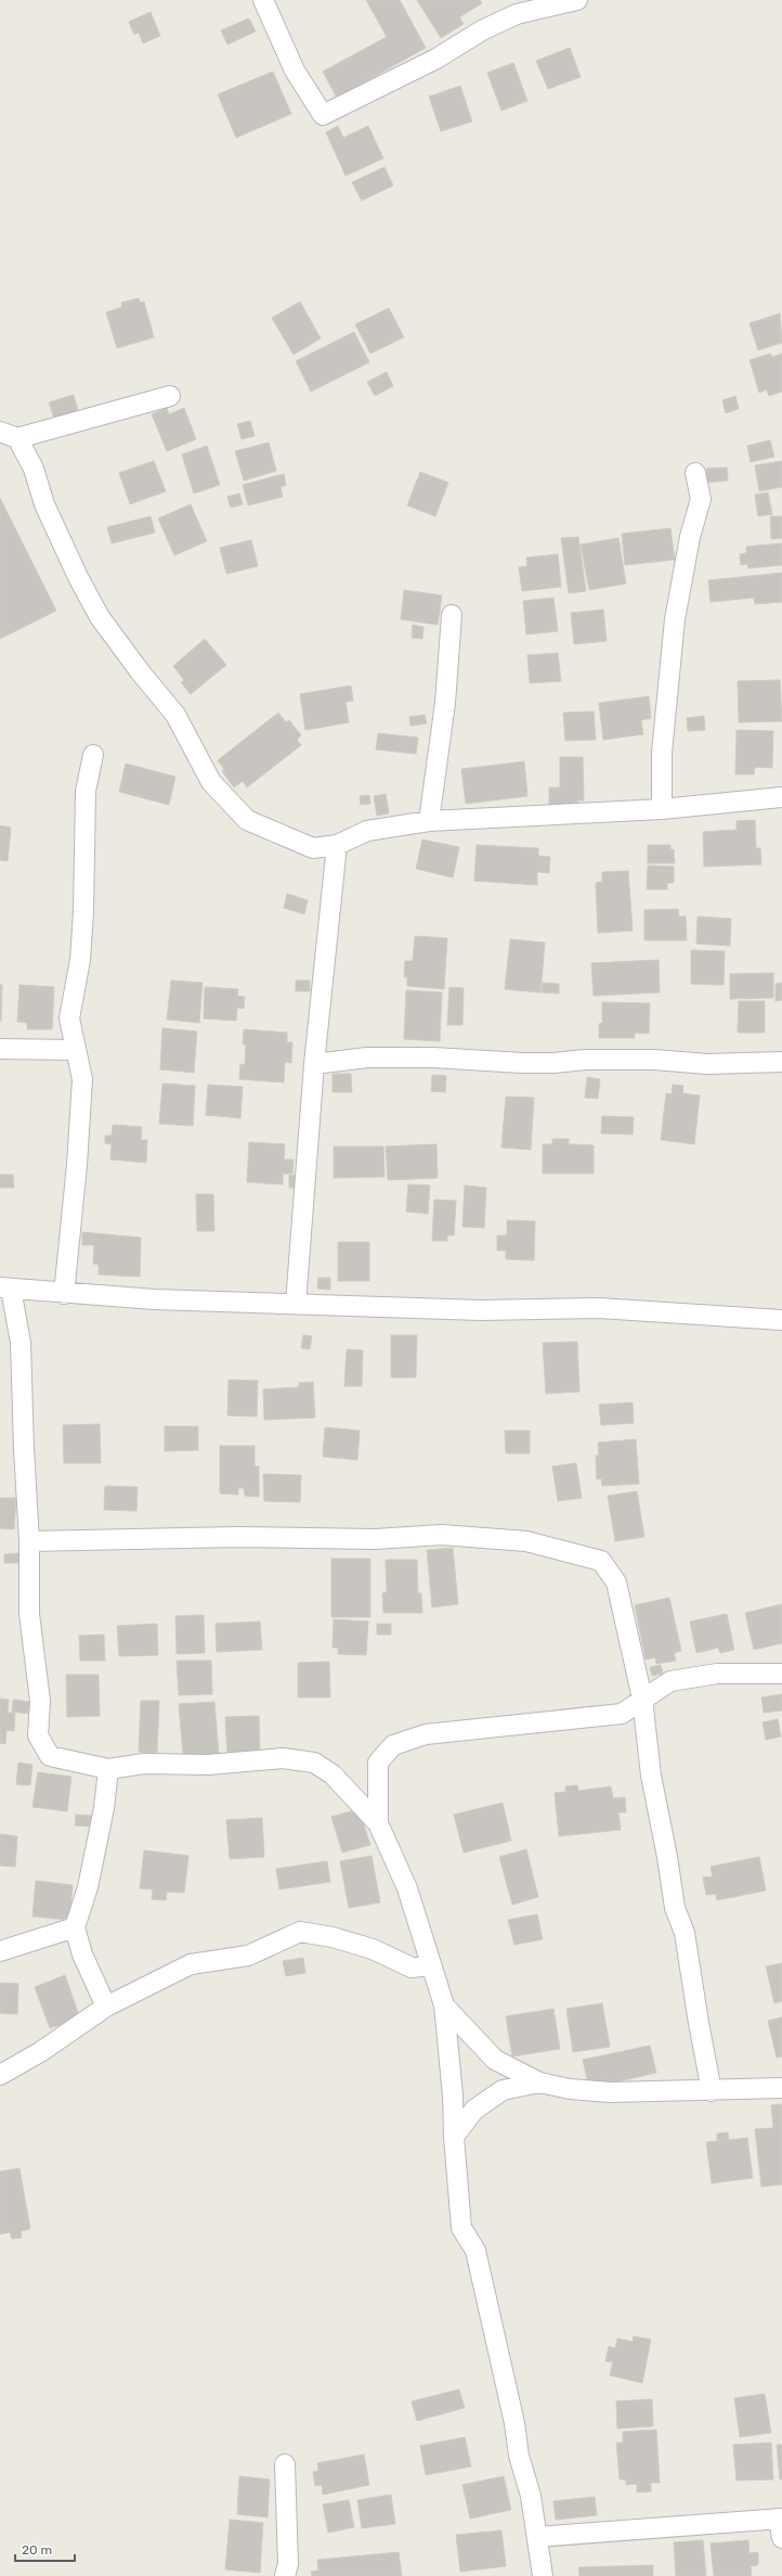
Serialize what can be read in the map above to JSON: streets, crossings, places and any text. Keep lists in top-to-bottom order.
{
  "scale_bar": "20 m"
}
